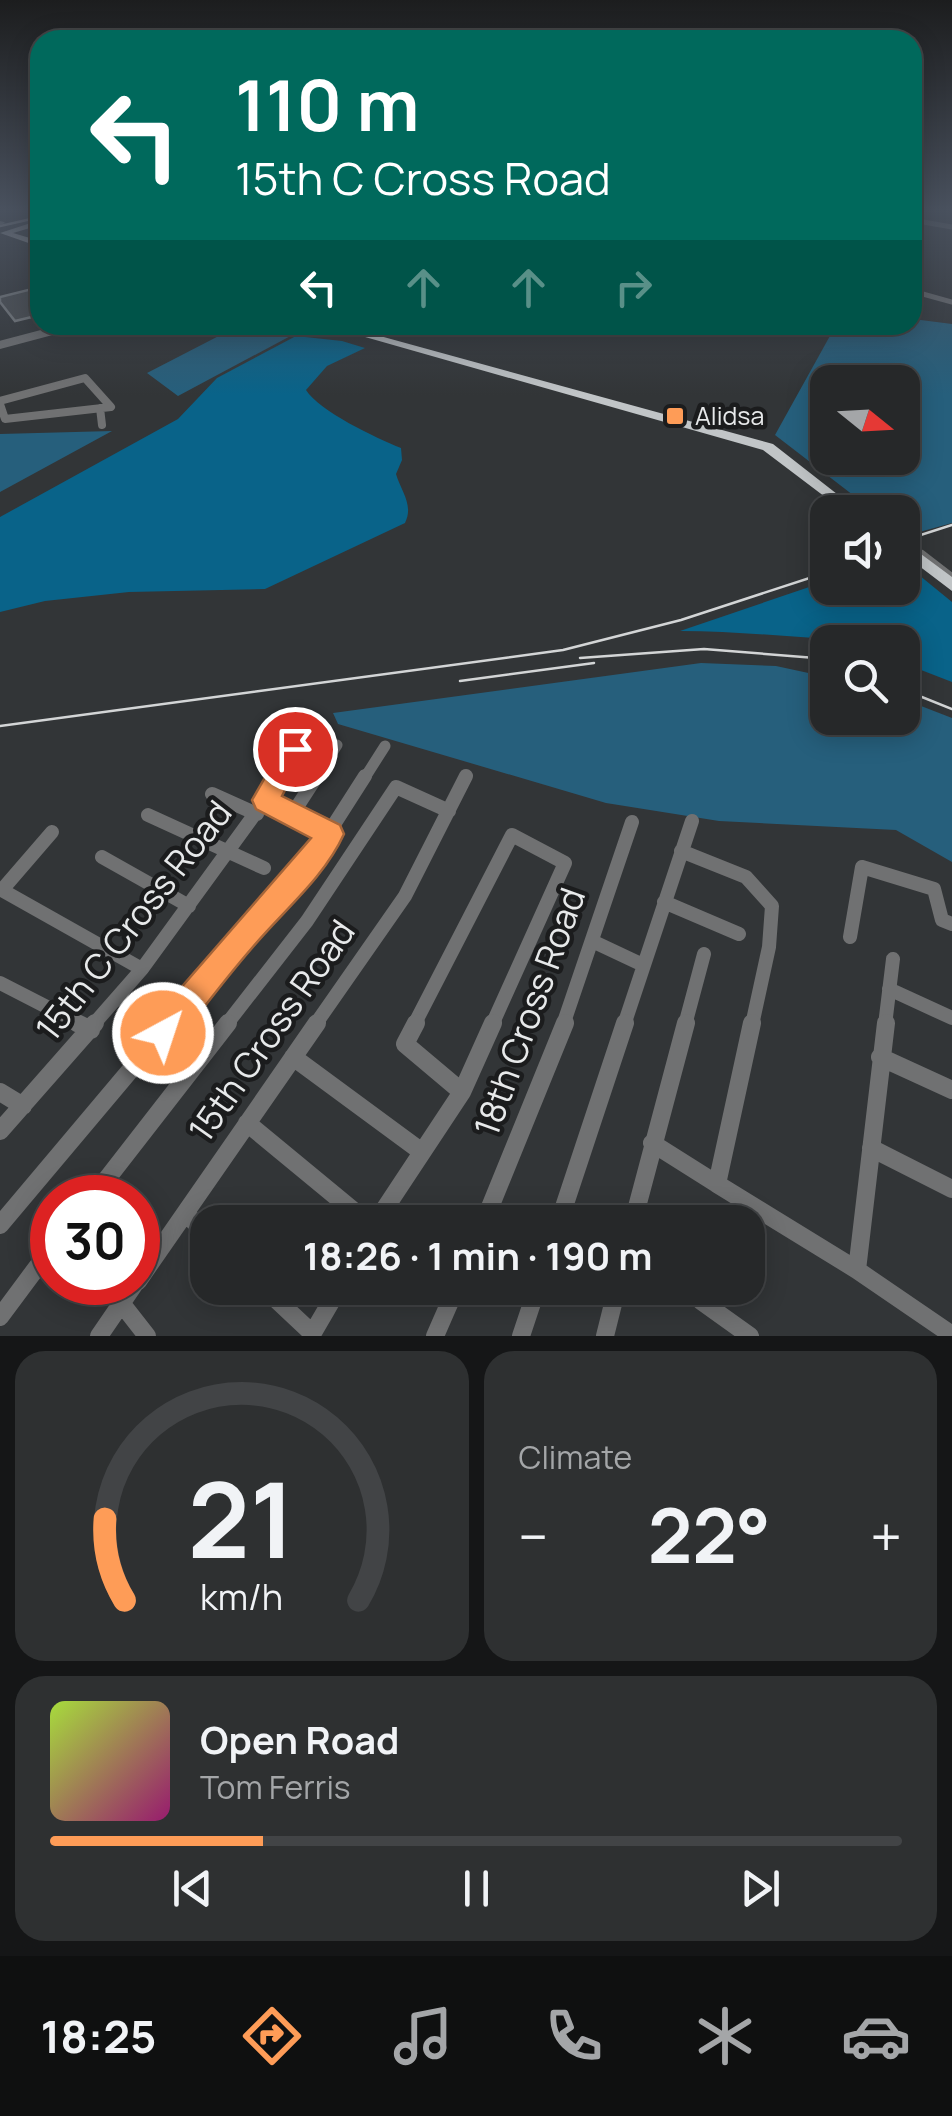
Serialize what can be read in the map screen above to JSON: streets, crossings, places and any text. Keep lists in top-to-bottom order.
{
  "streets": {
    "street": ["15th C Cross Road", "18th Cross Road", "15th Cross Road"]
  },
  "places": {
    "transit": ["Alidsa"]
  },
  "north": "right",
  "page": {
    "turn": ["110 m", "15th C Cross Road"],
    "limit": "30",
    "trip": "18:26 · 1 min · 190 m",
    "tile": "Climate",
    "heat": ["−", "22°", "+"],
    "song": ["Open Road", "Tom Ferris"],
    "tabs": "18:25",
    "gauge": ["21", "km/h"]
  }
}
